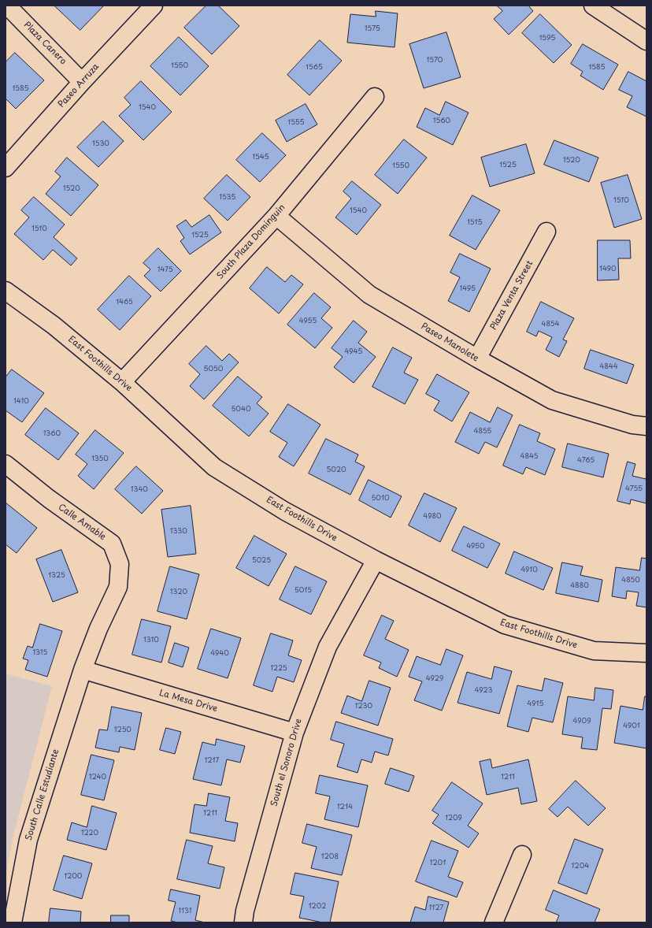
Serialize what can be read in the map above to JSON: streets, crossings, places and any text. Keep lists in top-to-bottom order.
{
  "streets": {
    "street": [
      "Plaza Canero",
      "Paseo Arruza",
      "South Plaza Dominguin",
      "Plaza Venta Street",
      "Paseo Manolete",
      "East Foothills Drive",
      "Calle Amable",
      "La Mesa Drive",
      "South el Sonoro Drive",
      "South Calle Estudiante"
    ]
  },
  "crossings": [
    ["Plaza Canero", "Paseo Arruza"],
    ["South Plaza Dominguin", "Paseo Manolete"],
    ["South Plaza Dominguin", "East Foothills Drive"],
    ["Plaza Venta Street", "Paseo Manolete"],
    ["East Foothills Drive", "South el Sonoro Drive"],
    ["Calle Amable", "La Mesa Drive"],
    ["Calle Amable", "South Calle Estudiante"],
    ["La Mesa Drive", "South el Sonoro Drive"],
    ["La Mesa Drive", "South Calle Estudiante"]
  ],
  "house_numbers": [
    "1575",
    "1595",
    "1570",
    "1550",
    "1565",
    "1585",
    "1585",
    "1540",
    "1560",
    "1555",
    "1530",
    "1545",
    "1520",
    "1525",
    "1550",
    "1520",
    "1535",
    "1510",
    "1540",
    "1515",
    "1510",
    "1525",
    "1490",
    "1475",
    "1495",
    "1465",
    "4955",
    "4854",
    "4945",
    "4844",
    "5050",
    "1410",
    "5040",
    "4855",
    "1360",
    "4845",
    "1350",
    "4765",
    "5020",
    "4755",
    "1340",
    "5010",
    "4980",
    "1330",
    "4950",
    "5025",
    "4910",
    "1325",
    "4850",
    "4880",
    "5015",
    "1320",
    "1310",
    "1315",
    "4940",
    "1225",
    "4929",
    "4923",
    "4915",
    "1230",
    "4909",
    "4901",
    "1250",
    "1217",
    "1240",
    "1211",
    "1214",
    "1211",
    "1209",
    "1220",
    "1208",
    "1201",
    "1204",
    "1200",
    "1202",
    "1127",
    "1131"
  ]
}
